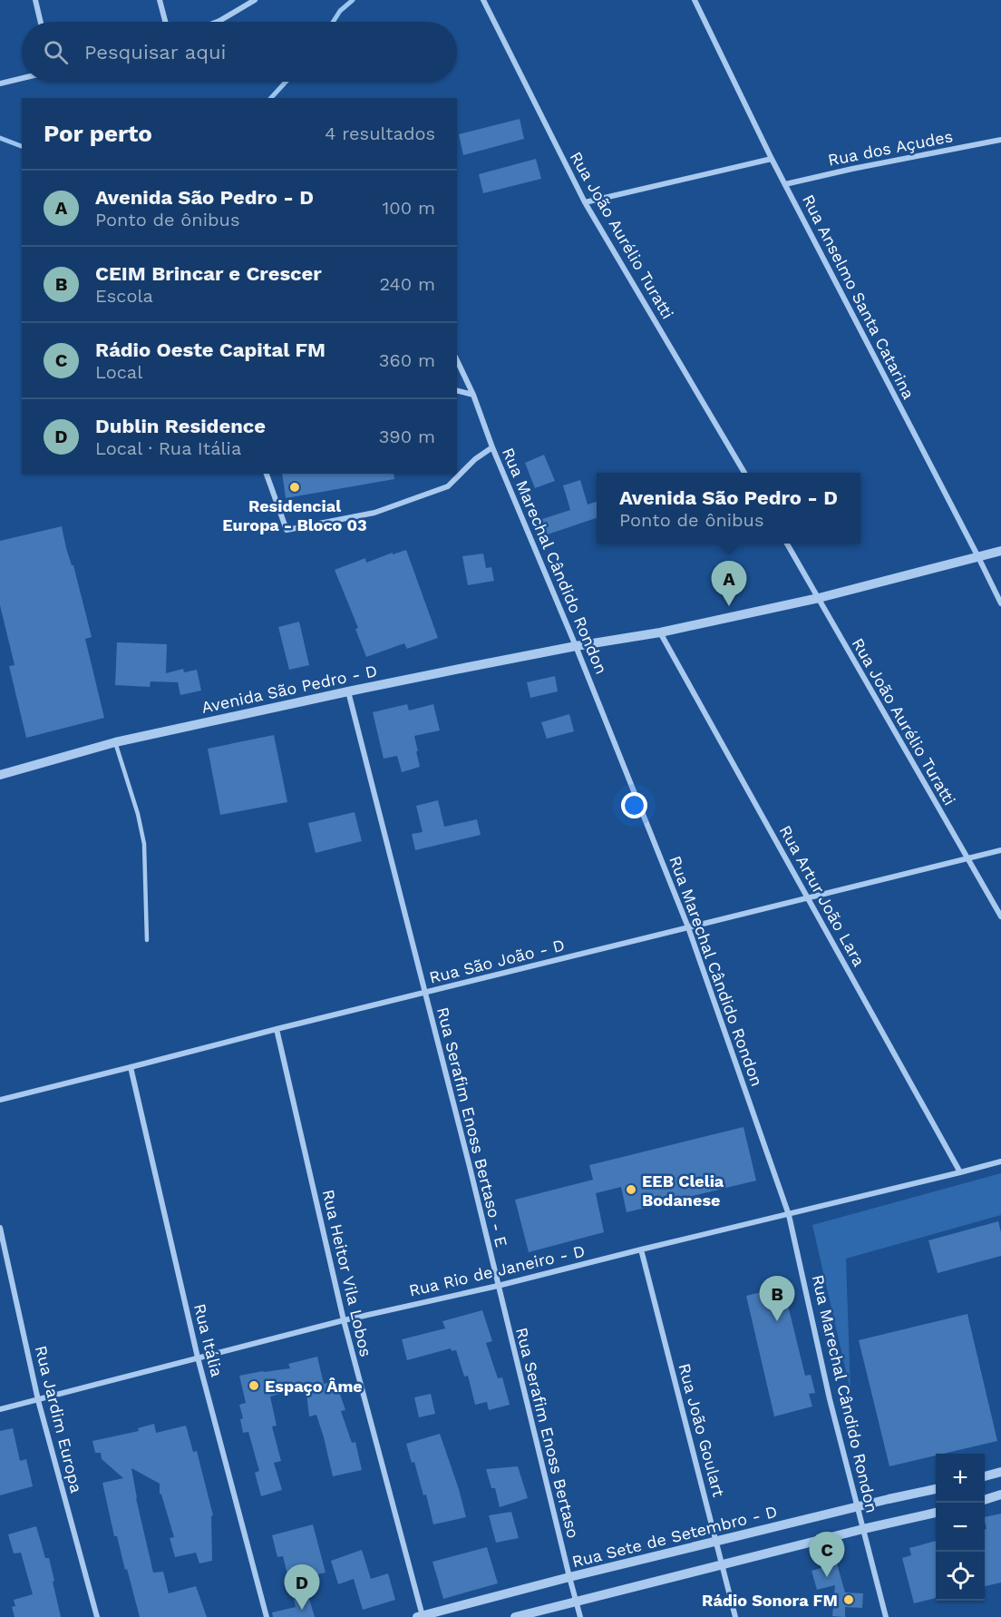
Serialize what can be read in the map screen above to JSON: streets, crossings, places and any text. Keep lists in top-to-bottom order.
{
  "streets": {
    "street": [
      "Rua dos Açudes",
      "Rua João Aurélio Turatti",
      "Rua Anselmo Santa Catarina",
      "Rua Marechal Cândido Rondon",
      "Avenida São Pedro - D",
      "Rua Artur João Lara",
      "Rua São João - D",
      "Rua Serafim Enoss Bertaso - E",
      "Rua Rio de Janeiro - D",
      "Rua Heitor Vila Lobos",
      "Rua Itália",
      "Rua Jardim Europa",
      "Rua João Goulart",
      "Rua Serafim Enoss Bertaso",
      "Rua Sete de Setembro - D"
    ]
  },
  "crossings": [
    ["Rua dos Açudes", "Rua Anselmo Santa Catarina"],
    ["Rua João Aurélio Turatti", "Avenida São Pedro - D"],
    ["Rua João Aurélio Turatti", "Rua São João - D"],
    ["Rua Anselmo Santa Catarina", "Avenida São Pedro - D"],
    ["Rua Marechal Cândido Rondon", "Avenida São Pedro - D"],
    ["Rua Marechal Cândido Rondon", "Rua São João - D"],
    ["Rua Marechal Cândido Rondon", "Rua Rio de Janeiro - D"],
    ["Rua Marechal Cândido Rondon", "Rua Sete de Setembro - D"],
    ["Avenida São Pedro - D", "Rua Artur João Lara"],
    ["Avenida São Pedro - D", "Rua Serafim Enoss Bertaso - E"],
    ["Rua Artur João Lara", "Rua São João - D"],
    ["Rua Artur João Lara", "Rua Rio de Janeiro - D"],
    ["Rua São João - D", "Rua Serafim Enoss Bertaso - E"],
    ["Rua São João - D", "Rua Heitor Vila Lobos"],
    ["Rua São João - D", "Rua Itália"],
    ["Rua Serafim Enoss Bertaso - E", "Rua Rio de Janeiro - D"],
    ["Rua Serafim Enoss Bertaso - E", "Rua Serafim Enoss Bertaso"],
    ["Rua Rio de Janeiro - D", "Rua Heitor Vila Lobos"],
    ["Rua Rio de Janeiro - D", "Rua Itália"],
    ["Rua Rio de Janeiro - D", "Rua Jardim Europa"],
    ["Rua Rio de Janeiro - D", "Rua João Goulart"],
    ["Rua Rio de Janeiro - D", "Rua Serafim Enoss Bertaso"],
    ["Rua Heitor Vila Lobos", "Rua Sete de Setembro - D"],
    ["Rua João Goulart", "Rua Sete de Setembro - D"],
    ["Rua Serafim Enoss Bertaso", "Rua Sete de Setembro - D"]
  ],
  "places": [
    "Residencial Europa - Bloco 03",
    "EEB Clelia Bodanese",
    "Espaço Âme",
    "Rádio Sonora FM"
  ],
  "page": {
    "search": "Pesquisar aqui",
    "heading": ["Por perto", "4 resultados"],
    "list": [
      {
        "mark": "A",
        "name": "Avenida São Pedro - D",
        "note": "Ponto de ônibus",
        "value": "100 m"
      },
      {
        "mark": "B",
        "name": "CEIM Brincar e Crescer",
        "note": "Escola",
        "value": "240 m"
      },
      {
        "mark": "C",
        "name": "Rádio Oeste Capital FM",
        "note": "Local",
        "value": "360 m"
      },
      {
        "mark": "D",
        "name": "Dublin Residence",
        "note": "Local · Rua Itália",
        "value": "390 m"
      }
    ],
    "popup": ["Avenida São Pedro - D", "Ponto de ônibus"],
    "pins": [
      "A",
      "B",
      "C",
      "D"
    ],
    "map_buttons": ["+", "−"]
  }
}
